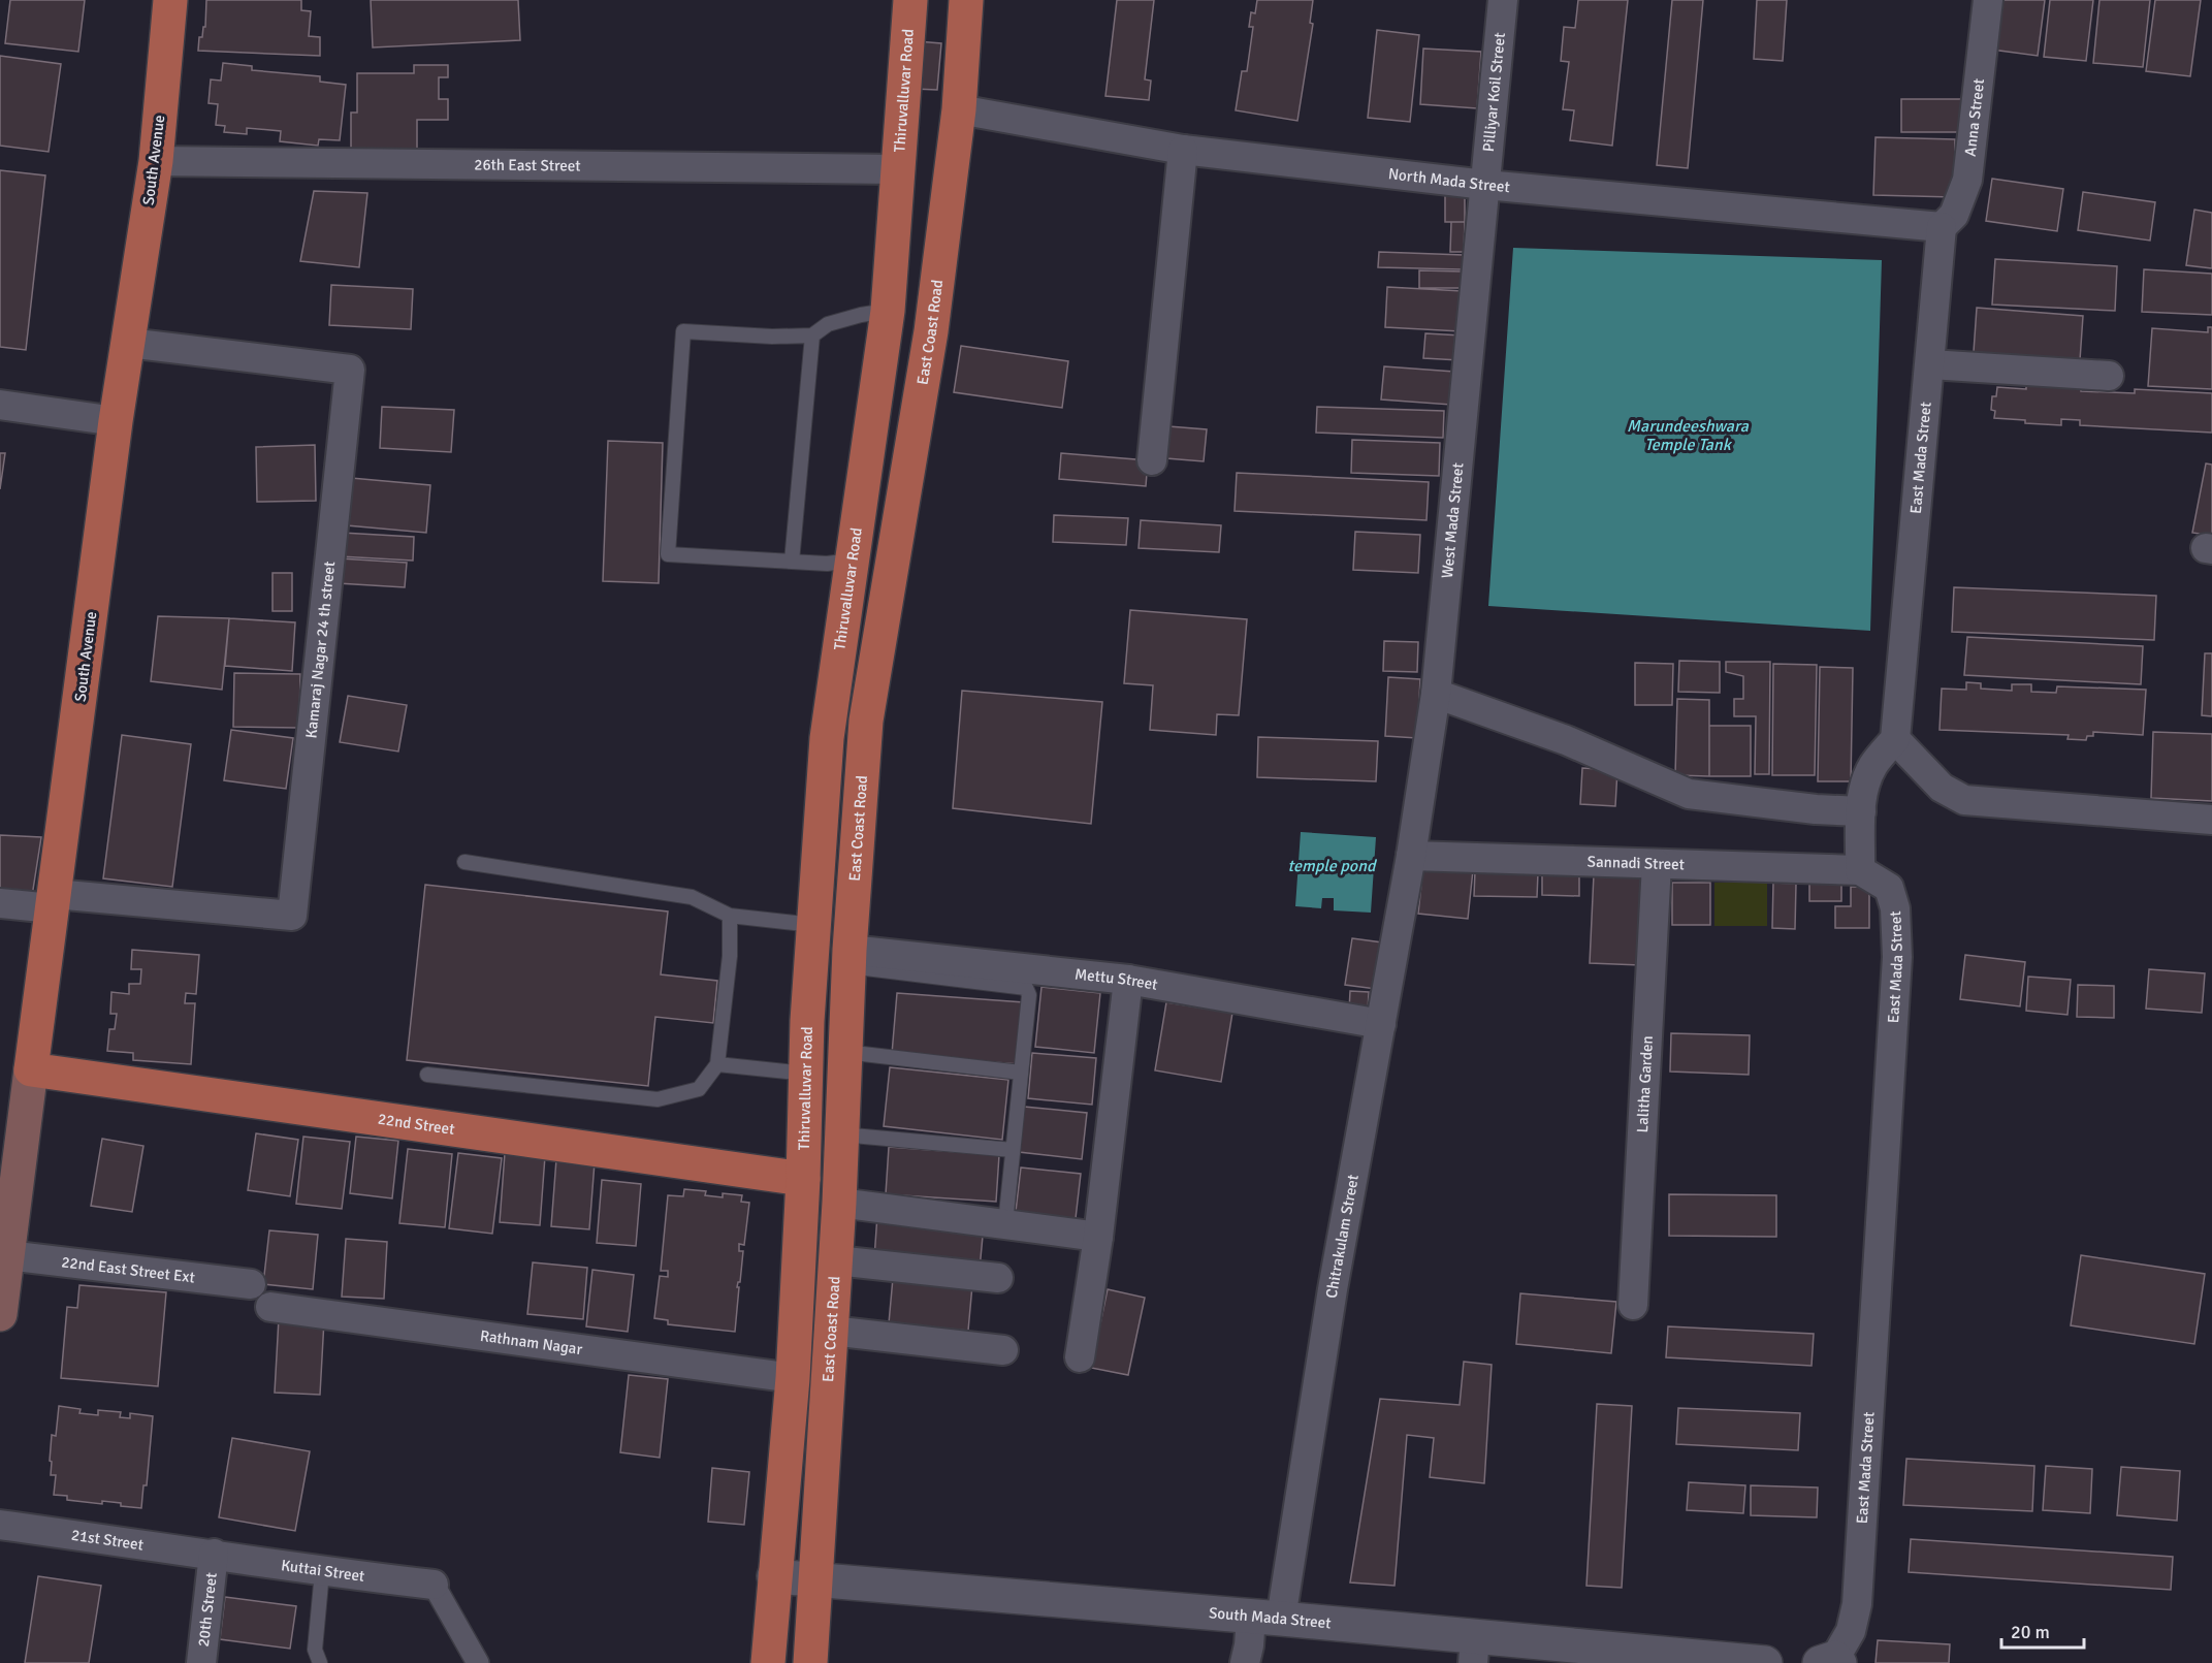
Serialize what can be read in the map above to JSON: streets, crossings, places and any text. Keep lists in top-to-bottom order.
{
  "streets": {
    "main road": [
      "Thiruvalluvar Road",
      "South Avenue",
      "East Coast Road",
      "22nd Street"
    ],
    "street": [
      "Pilliyar Koil Street",
      "Anna Street",
      "26th East Street",
      "North Mada Street",
      "East Mada Street",
      "West Mada Street",
      "Kamaraj Nagar 24 th street",
      "Sannadi Street",
      "Mettu Street",
      "Lalitha Garden",
      "Chitrakulam Street",
      "22nd East Street Ext",
      "Rathnam Nagar",
      "21st Street",
      "Kuttai Street",
      "20th Street",
      "South Mada Street"
    ]
  },
  "crossings": [
    ["Thiruvalluvar Road", "26th East Street"],
    ["Thiruvalluvar Road", "22nd Street"],
    ["Pilliyar Koil Street", "North Mada Street"],
    ["Pilliyar Koil Street", "West Mada Street"],
    ["Anna Street", "North Mada Street"],
    ["Anna Street", "East Mada Street"],
    ["South Avenue", "26th East Street"],
    ["South Avenue", "Kamaraj Nagar 24 th street"],
    ["South Avenue", "22nd Street"],
    ["South Avenue", "22nd East Street Ext"],
    ["North Mada Street", "East Coast Road"],
    ["North Mada Street", "East Mada Street"],
    ["North Mada Street", "West Mada Street"],
    ["East Coast Road", "Mettu Street"],
    ["East Coast Road", "South Mada Street"],
    ["East Mada Street", "Sannadi Street"],
    ["West Mada Street", "Sannadi Street"],
    ["West Mada Street", "Chitrakulam Street"],
    ["Sannadi Street", "Lalitha Garden"],
    ["Sannadi Street", "Chitrakulam Street"],
    ["Mettu Street", "Chitrakulam Street"],
    ["Chitrakulam Street", "South Mada Street"],
    ["21st Street", "Kuttai Street"],
    ["21st Street", "20th Street"],
    ["Kuttai Street", "20th Street"]
  ],
  "water": ["Marundeeshwara Temple Tank", "temple pond"],
  "scale_bar": "20 m"
}
